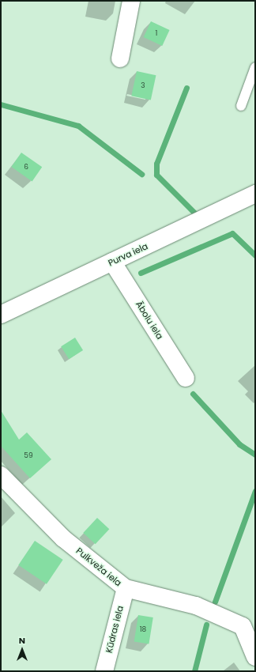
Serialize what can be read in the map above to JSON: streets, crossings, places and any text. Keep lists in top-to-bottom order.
{
  "streets": {
    "street": [
      "Purva iela",
      "Ābolu iela",
      "Pulkveža iela",
      "Kūdras iela"
    ]
  },
  "crossings": [
    ["Purva iela", "Ābolu iela"],
    ["Pulkveža iela", "Kūdras iela"]
  ],
  "house_numbers": [
    "1",
    "3",
    "6",
    "59",
    "18"
  ],
  "north": "top"
}
